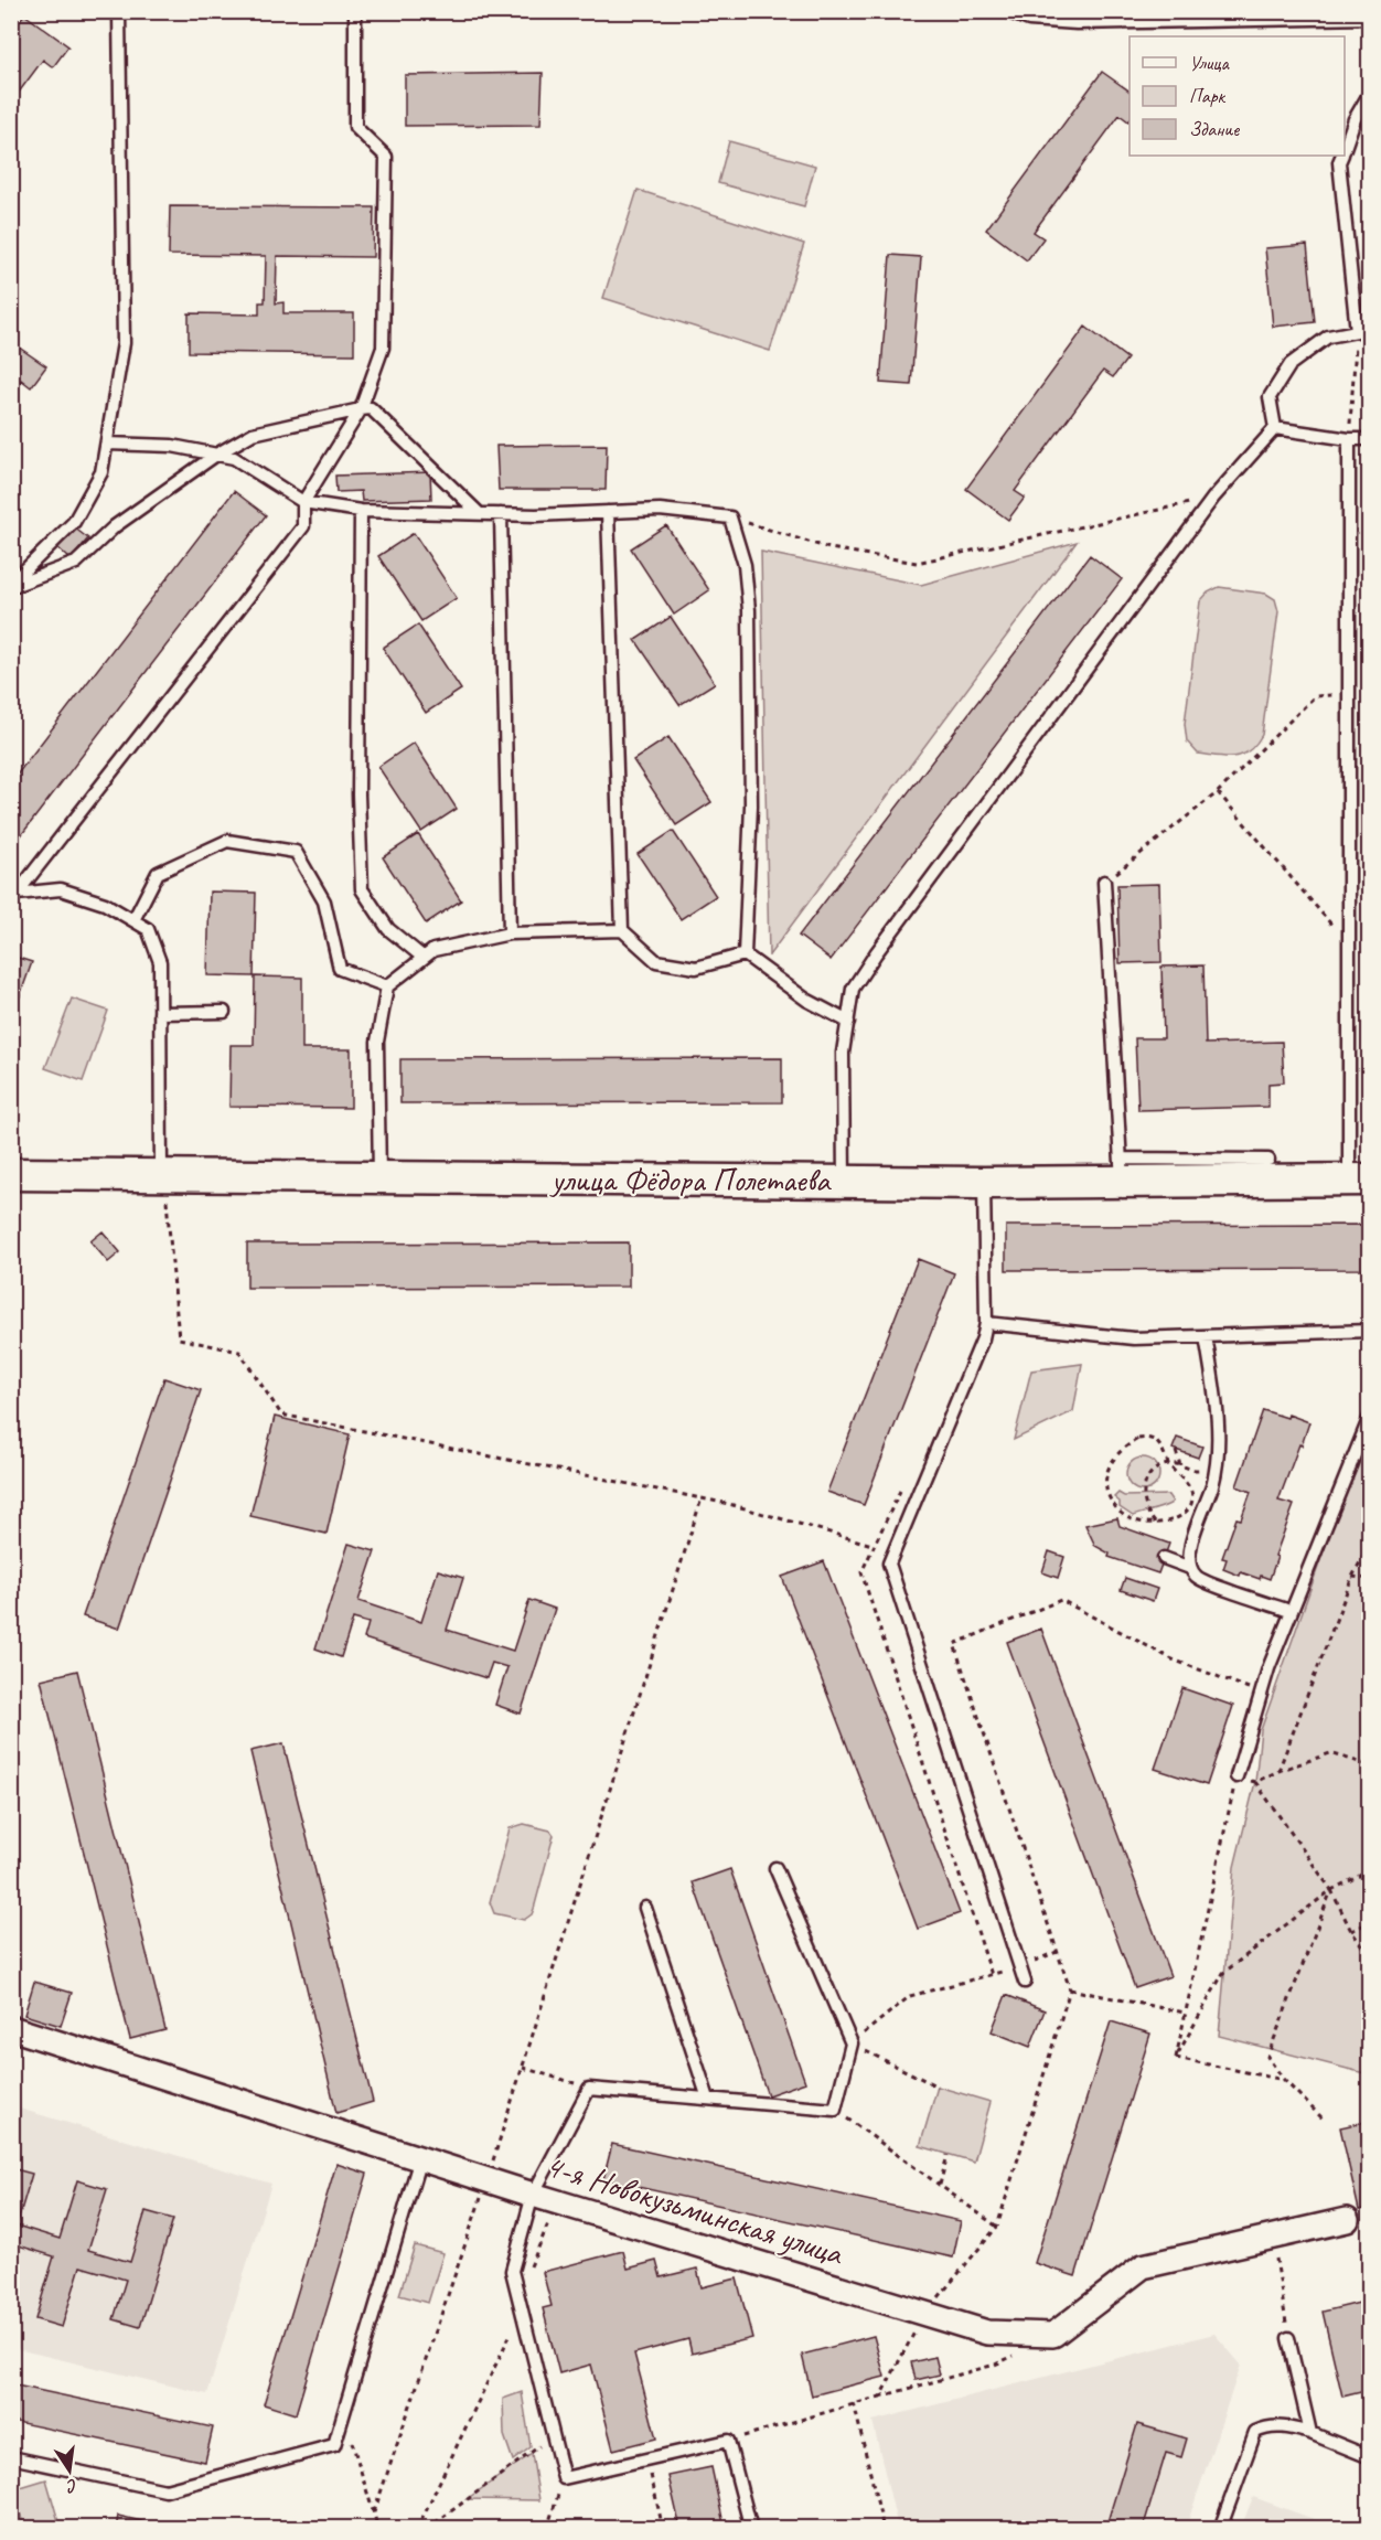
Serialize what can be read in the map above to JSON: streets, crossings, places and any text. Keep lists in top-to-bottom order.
{
  "streets": {
    "main road": ["улица Фёдора Полетаева"],
    "street": ["4-я Новокузьминская улица"]
  },
  "legend": ["Улица", "Парк", "Здание"],
  "north": "bottom"
}
